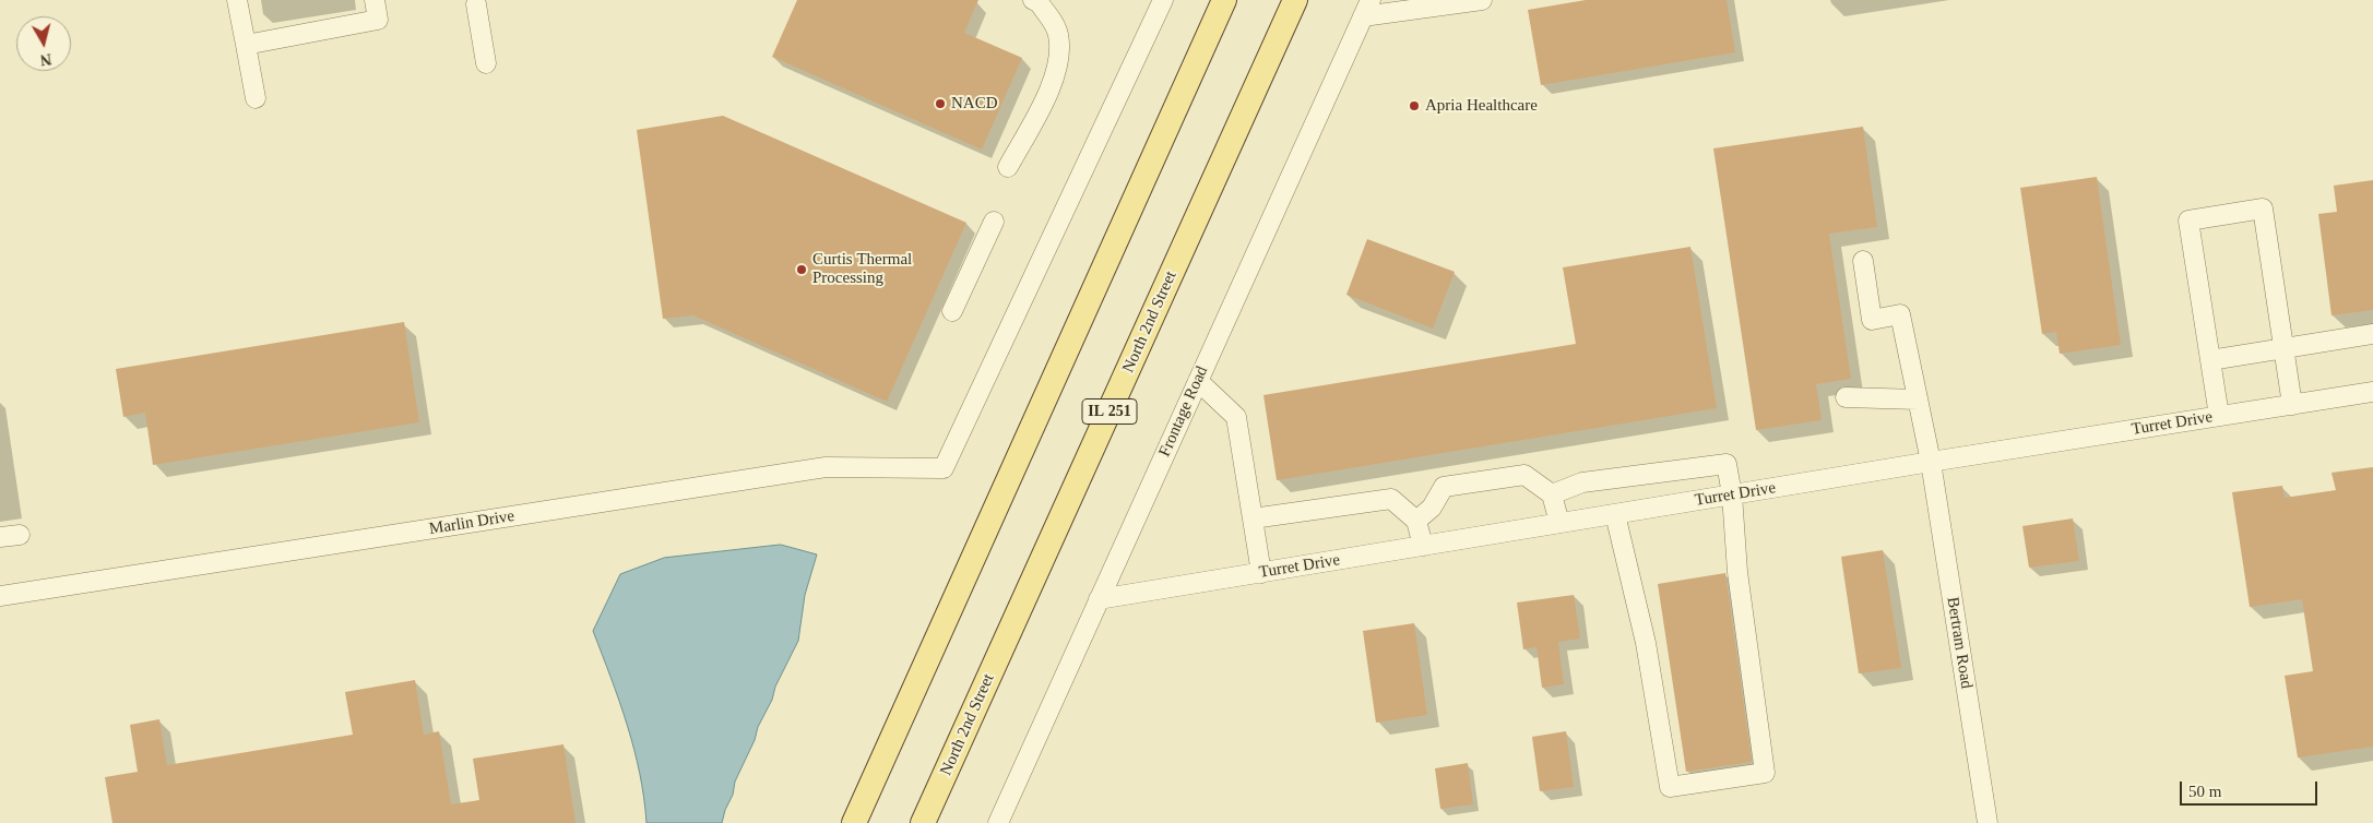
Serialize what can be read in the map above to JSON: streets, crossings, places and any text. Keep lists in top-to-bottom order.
{
  "streets": {
    "main road": ["North 2nd Street", "IL 251"],
    "street": [
      "Frontage Road",
      "Turret Drive",
      "Marlin Drive",
      "Bertram Road"
    ]
  },
  "crossings": [
    ["Frontage Road", "Turret Drive"],
    ["Turret Drive", "Bertram Road"]
  ],
  "places": ["NACD", "Apria Healthcare", "Curtis Thermal Processing"],
  "scale_bar": "50 m",
  "north": "bottom"
}
